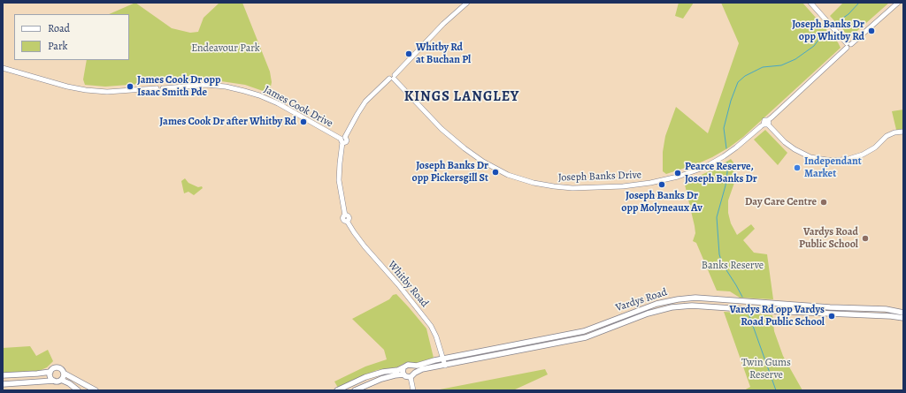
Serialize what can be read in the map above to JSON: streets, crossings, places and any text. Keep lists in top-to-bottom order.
{
  "streets": {
    "main road": ["Vardys Road"],
    "street": ["James Cook Drive", "Joseph Banks Drive", "Whitby Road"]
  },
  "crossings": [
    ["James Cook Drive", "Whitby Road"],
    ["Whitby Road", "Vardys Road"]
  ],
  "districts": ["KINGS LANGLEY"],
  "parks": ["Endeavour Park", "Banks Reserve", "Twin Gums Reserve"],
  "places": [
    "Joseph Banks Dr opp Whitby Rd",
    "Whitby Rd at Buchan Pl",
    "James Cook Dr opp Isaac Smith Pde",
    "James Cook Dr after Whitby Rd",
    "Independant Market",
    "Joseph Banks Dr opp Pickersgill St",
    "Pearce Reserve, Joseph Banks Dr",
    "Joseph Banks Dr opp Molyneaux Av",
    "Day Care Centre",
    "Vardys Road Public School",
    "Vardys Rd opp Vardys Road Public School"
  ],
  "legend": ["Road", "Park"]
}
